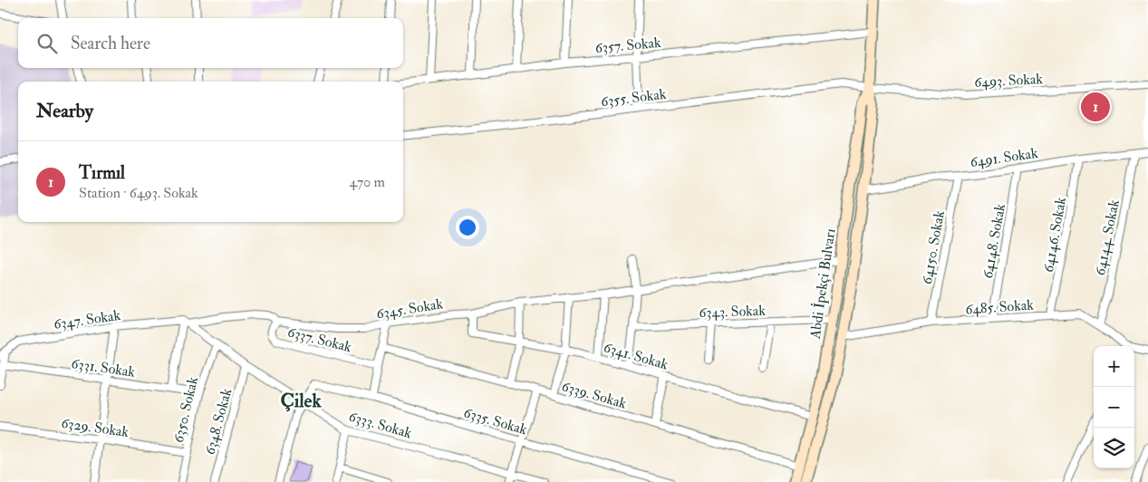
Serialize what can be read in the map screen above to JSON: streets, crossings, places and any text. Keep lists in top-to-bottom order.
{
  "streets": {
    "street": [
      "6357. Sokak",
      "6493. Sokak",
      "6355. Sokak",
      "6491. Sokak",
      "64146. Sokak",
      "64144. Sokak",
      "64148. Sokak",
      "64150. Sokak",
      "Abdi İpekçi Bulvarı",
      "6485. Sokak",
      "6345. Sokak",
      "6343. Sokak",
      "6347. Sokak",
      "6337. Sokak",
      "6341. Sokak",
      "6331. Sokak",
      "6339. Sokak",
      "6350. Sokak",
      "6335. Sokak",
      "6348. Sokak",
      "6333. Sokak",
      "6329. Sokak"
    ]
  },
  "crossings": [
    ["6357. Sokak", "Abdi İpekçi Bulvarı"],
    ["6493. Sokak", "6355. Sokak"],
    ["6493. Sokak", "Abdi İpekçi Bulvarı"],
    ["6355. Sokak", "Abdi İpekçi Bulvarı"],
    ["6491. Sokak", "64146. Sokak"],
    ["6491. Sokak", "64144. Sokak"],
    ["6491. Sokak", "64148. Sokak"],
    ["6491. Sokak", "64150. Sokak"],
    ["6491. Sokak", "Abdi İpekçi Bulvarı"],
    ["64146. Sokak", "6485. Sokak"],
    ["64144. Sokak", "6485. Sokak"],
    ["64148. Sokak", "6485. Sokak"],
    ["64150. Sokak", "6485. Sokak"],
    ["Abdi İpekçi Bulvarı", "6485. Sokak"],
    ["Abdi İpekçi Bulvarı", "6345. Sokak"],
    ["Abdi İpekçi Bulvarı", "6343. Sokak"],
    ["Abdi İpekçi Bulvarı", "6341. Sokak"],
    ["Abdi İpekçi Bulvarı", "6339. Sokak"],
    ["6345. Sokak", "6347. Sokak"],
    ["6345. Sokak", "6337. Sokak"],
    ["6345. Sokak", "6341. Sokak"],
    ["6345. Sokak", "6333. Sokak"],
    ["6347. Sokak", "6333. Sokak"],
    ["6331. Sokak", "6350. Sokak"],
    ["6350. Sokak", "6333. Sokak"],
    ["6350. Sokak", "6329. Sokak"],
    ["6335. Sokak", "6333. Sokak"],
    ["6348. Sokak", "6333. Sokak"]
  ],
  "districts": ["Çilek"],
  "page": {
    "search": "Search here",
    "heading": "Nearby",
    "pins": "1",
    "list": [
      {
        "mark": "1",
        "name": "Tırmıl",
        "note": "Station · 6493. Sokak",
        "value": "470 m"
      }
    ],
    "map_buttons": ["+", "−"]
  }
}
